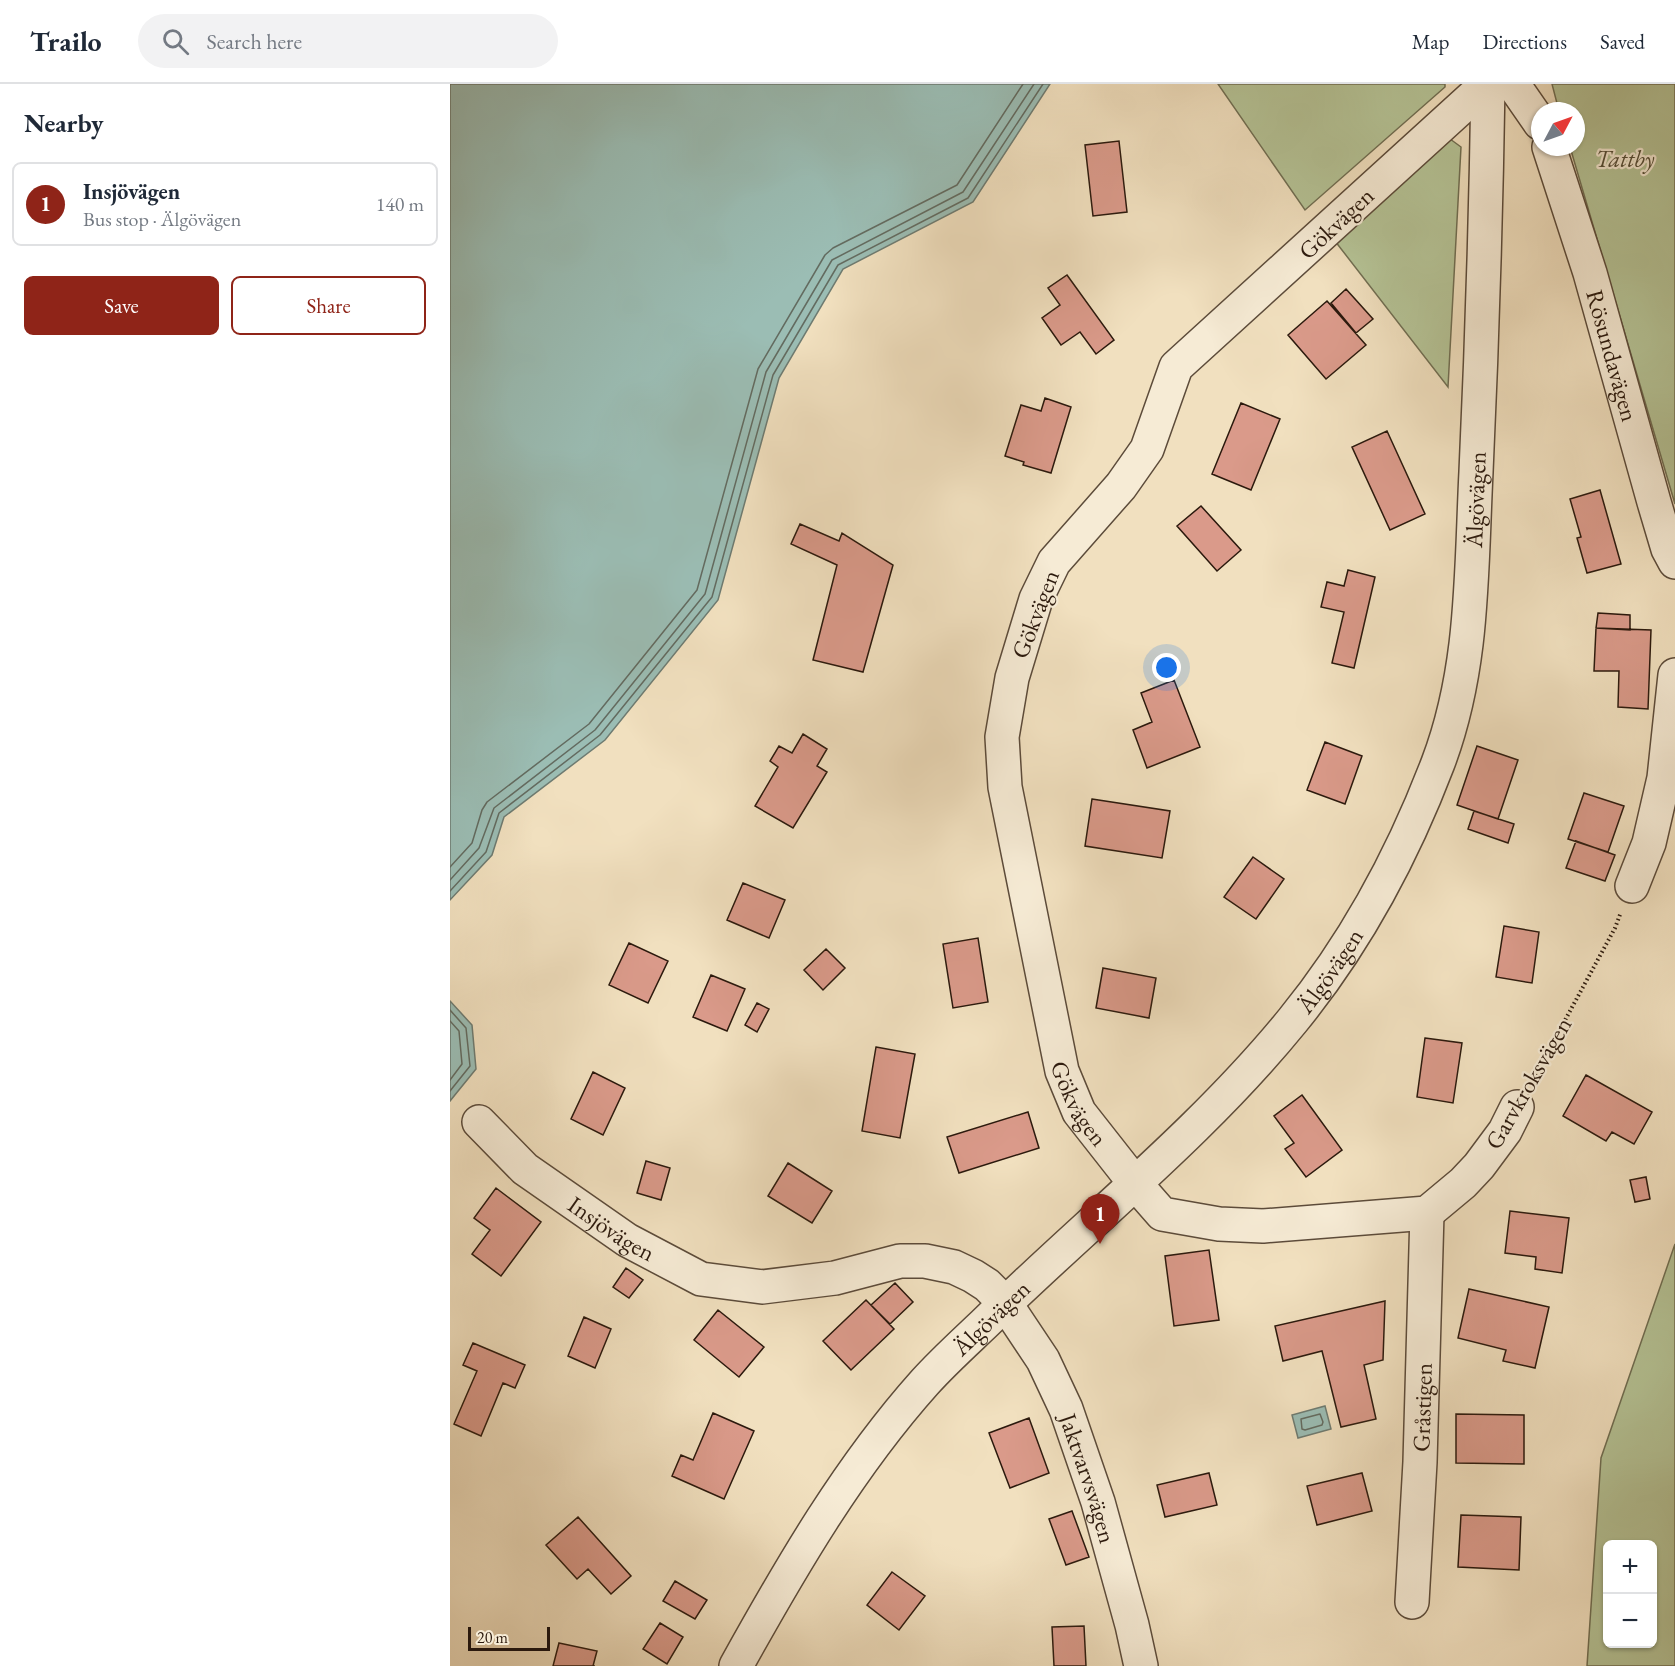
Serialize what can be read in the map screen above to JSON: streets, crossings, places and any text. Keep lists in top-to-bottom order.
{
  "streets": {
    "street": [
      "Gökvägen",
      "Rösundavägen",
      "Älgövägen",
      "Garvkroksvägen",
      "Insjövägen",
      "Gråstigen",
      "Jaktvarvsvägen"
    ]
  },
  "crossings": [
    ["Gökvägen", "Älgövägen"],
    ["Älgövägen", "Insjövägen"],
    ["Älgövägen", "Jaktvarvsvägen"],
    ["Garvkroksvägen", "Gråstigen"],
    ["Insjövägen", "Jaktvarvsvägen"]
  ],
  "parks": ["Tattby"],
  "scale_bar": "20 m",
  "north": "top right",
  "page": {
    "header": "Trailo",
    "search": "Search here",
    "nav": ["Map", "Directions", "Saved"],
    "heading": "Nearby",
    "list": [
      {
        "mark": "1",
        "name": "Insjövägen",
        "note": "Bus stop · Älgövägen",
        "value": "140 m"
      }
    ],
    "buttons": ["Save", "Share"],
    "pins": "1",
    "map_buttons": ["+", "−"],
    "scale": "20 m"
  }
}
